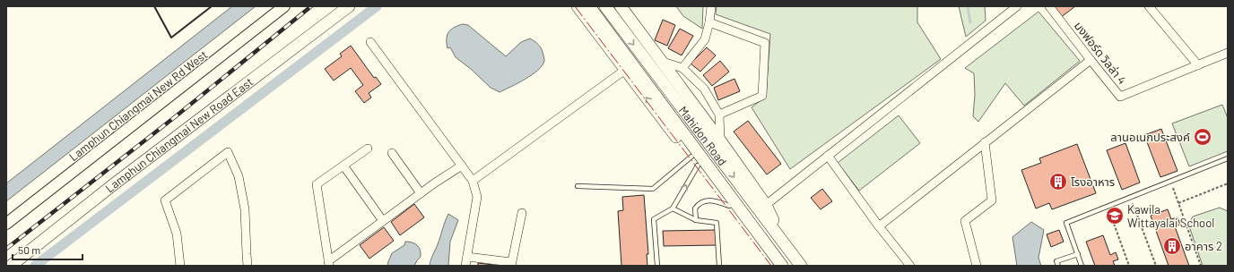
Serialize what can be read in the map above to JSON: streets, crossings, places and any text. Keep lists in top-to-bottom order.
{
  "streets": {
    "main road": ["Lamphun Chiangmai New Road East", "Mahidon Road"],
    "street": ["มงฟอร์ด วิลล่า 4", "Lamphun Chiangmai New Rd West"]
  },
  "places": {
    "sports": ["ลานอเนกประสงค์"],
    "building": ["โรงอาหาร", "อาคาร 2"],
    "school or university": ["Kawila Wittayalai School"]
  },
  "scale_bar": "50 m"
}
